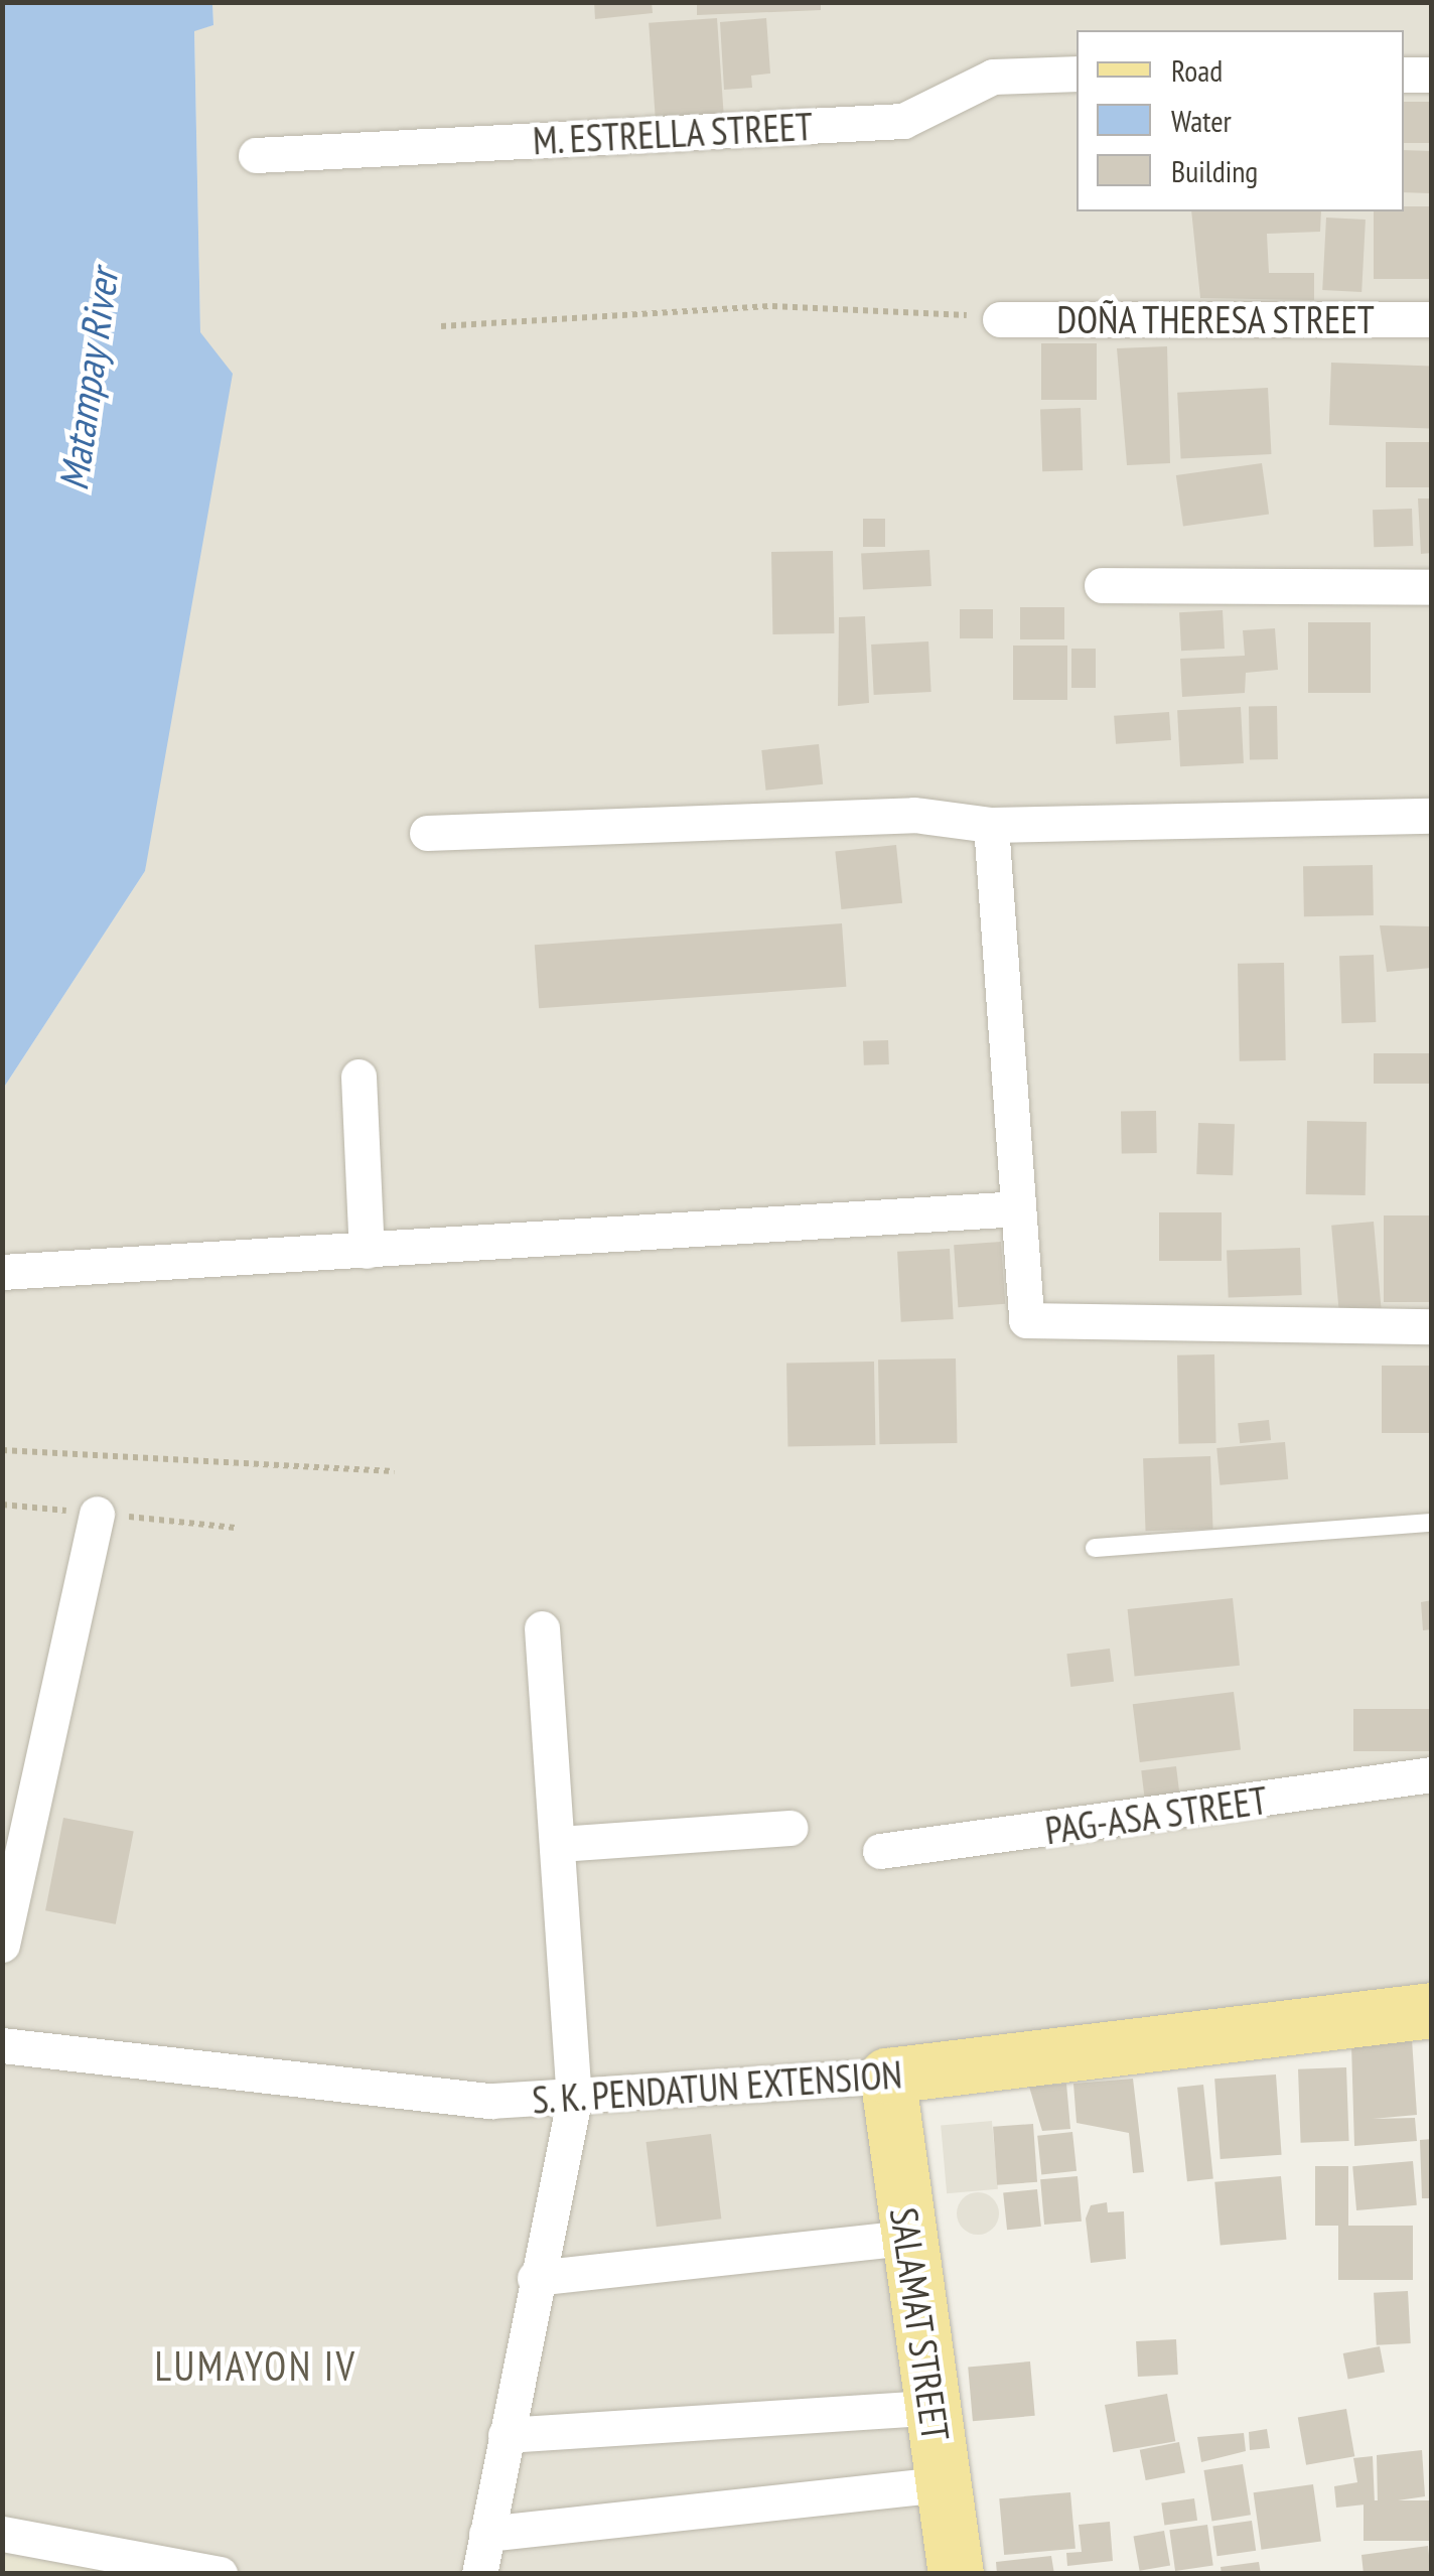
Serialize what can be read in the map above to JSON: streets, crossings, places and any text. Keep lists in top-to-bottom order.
{
  "streets": {
    "main road": ["S. K. PENDATUN EXTENSION", "SALAMAT STREET"],
    "street": ["M. ESTRELLA STREET", "DOÑA THERESA STREET", "PAG-ASA STREET"]
  },
  "crossings": [
    ["S. K. PENDATUN EXTENSION", "SALAMAT STREET"]
  ],
  "districts": ["LUMAYON IV"],
  "water": ["Matampay River"],
  "legend": ["Road", "Water", "Building"]
}
